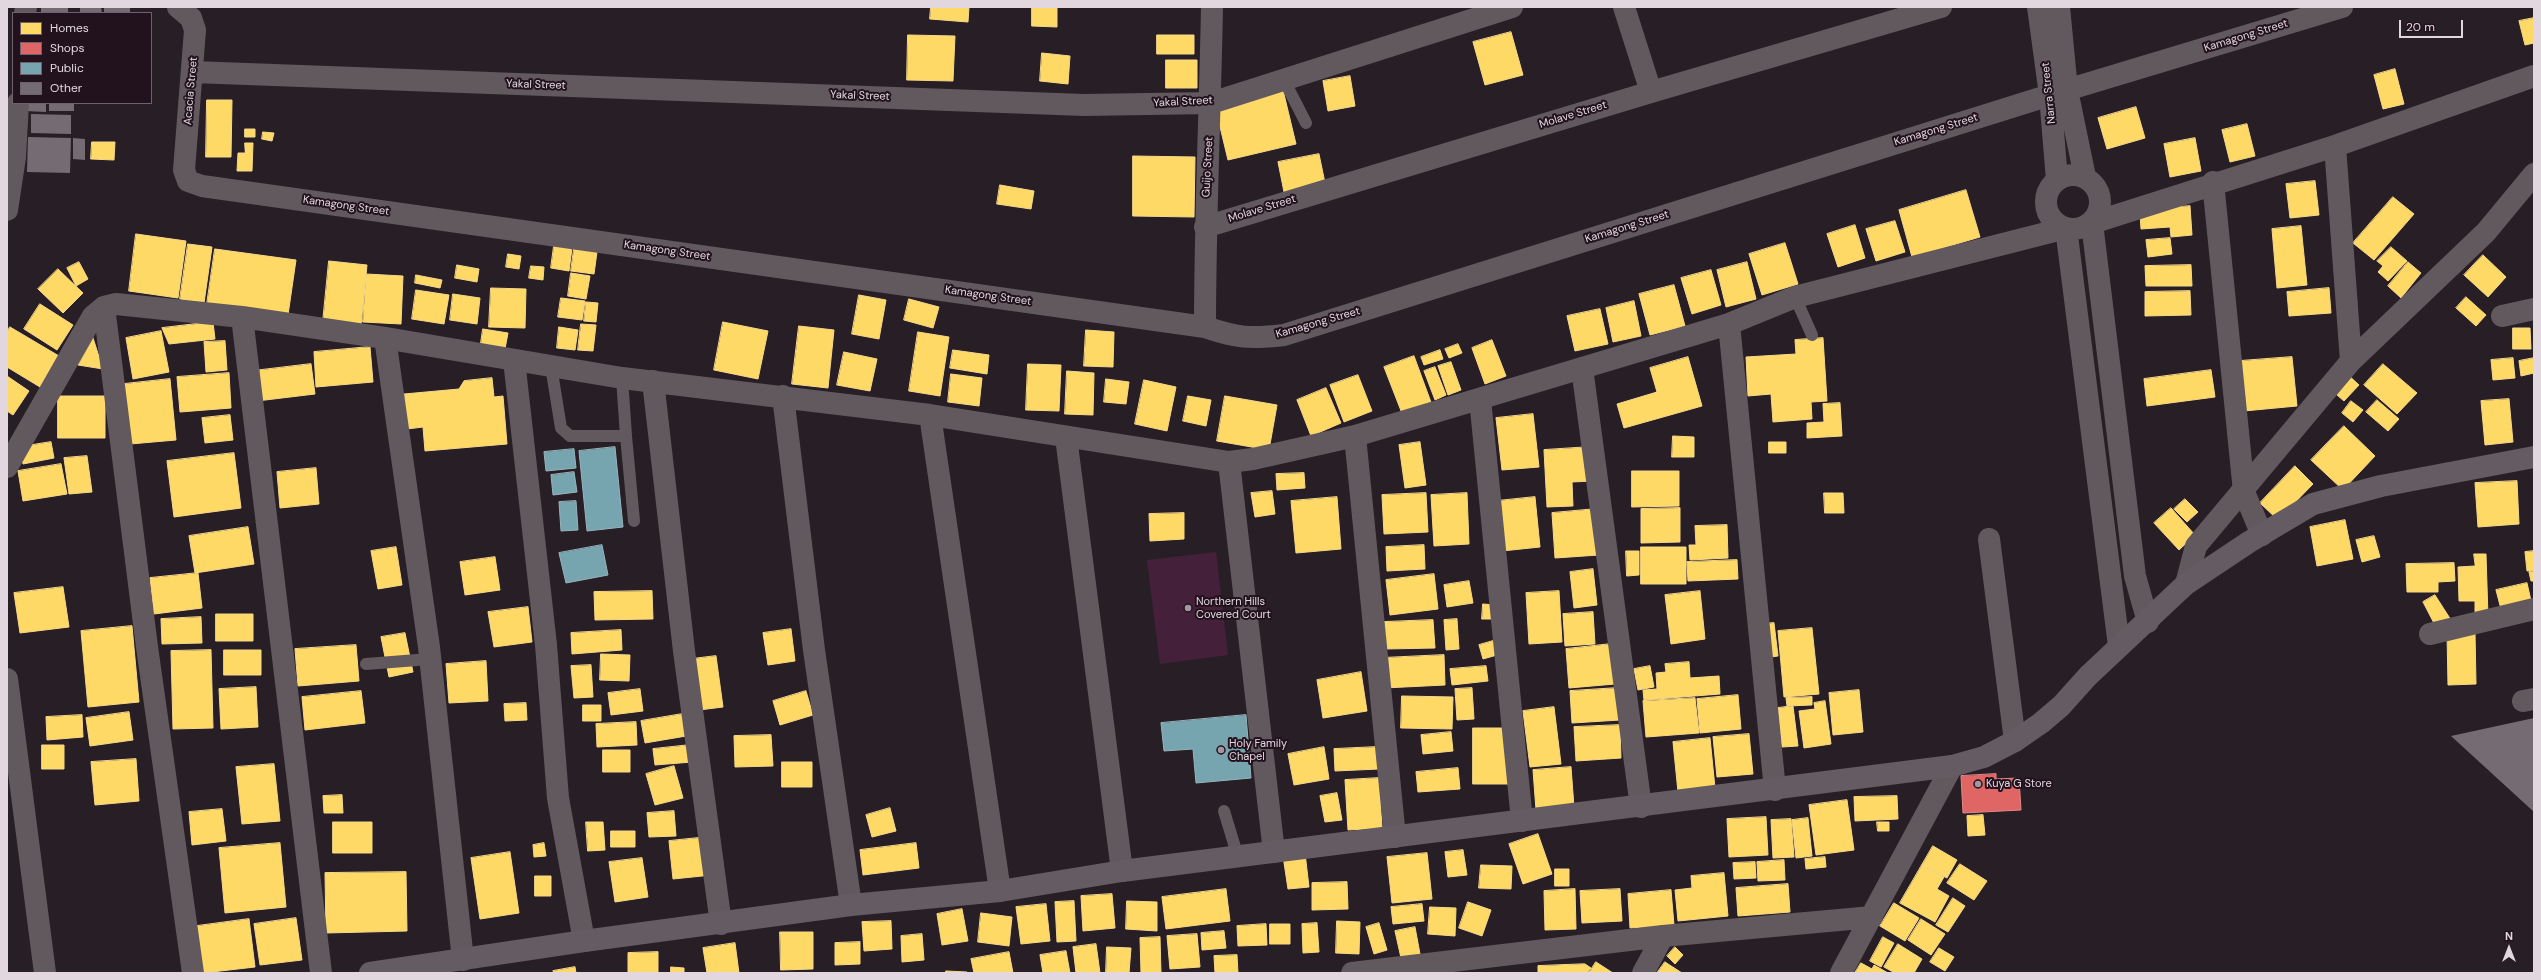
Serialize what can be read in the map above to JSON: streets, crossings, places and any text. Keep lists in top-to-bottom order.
{
  "streets": {
    "street": [
      "Kamagong Street",
      "Yakal Street",
      "Acacia Street",
      "Narra Street",
      "Molave Street",
      "Guijo Street"
    ]
  },
  "crossings": [
    ["Kamagong Street", "Acacia Street"],
    ["Kamagong Street", "Narra Street"],
    ["Kamagong Street", "Guijo Street"],
    ["Yakal Street", "Acacia Street"],
    ["Yakal Street", "Guijo Street"],
    ["Molave Street", "Guijo Street"]
  ],
  "places": ["Northern Hills Covered Court", "Holy Family Chapel", "Kuya G Store"],
  "legend": [
    "Homes",
    "Shops",
    "Public",
    "Other"
  ],
  "scale_bar": "20 m",
  "north": "top"
}
